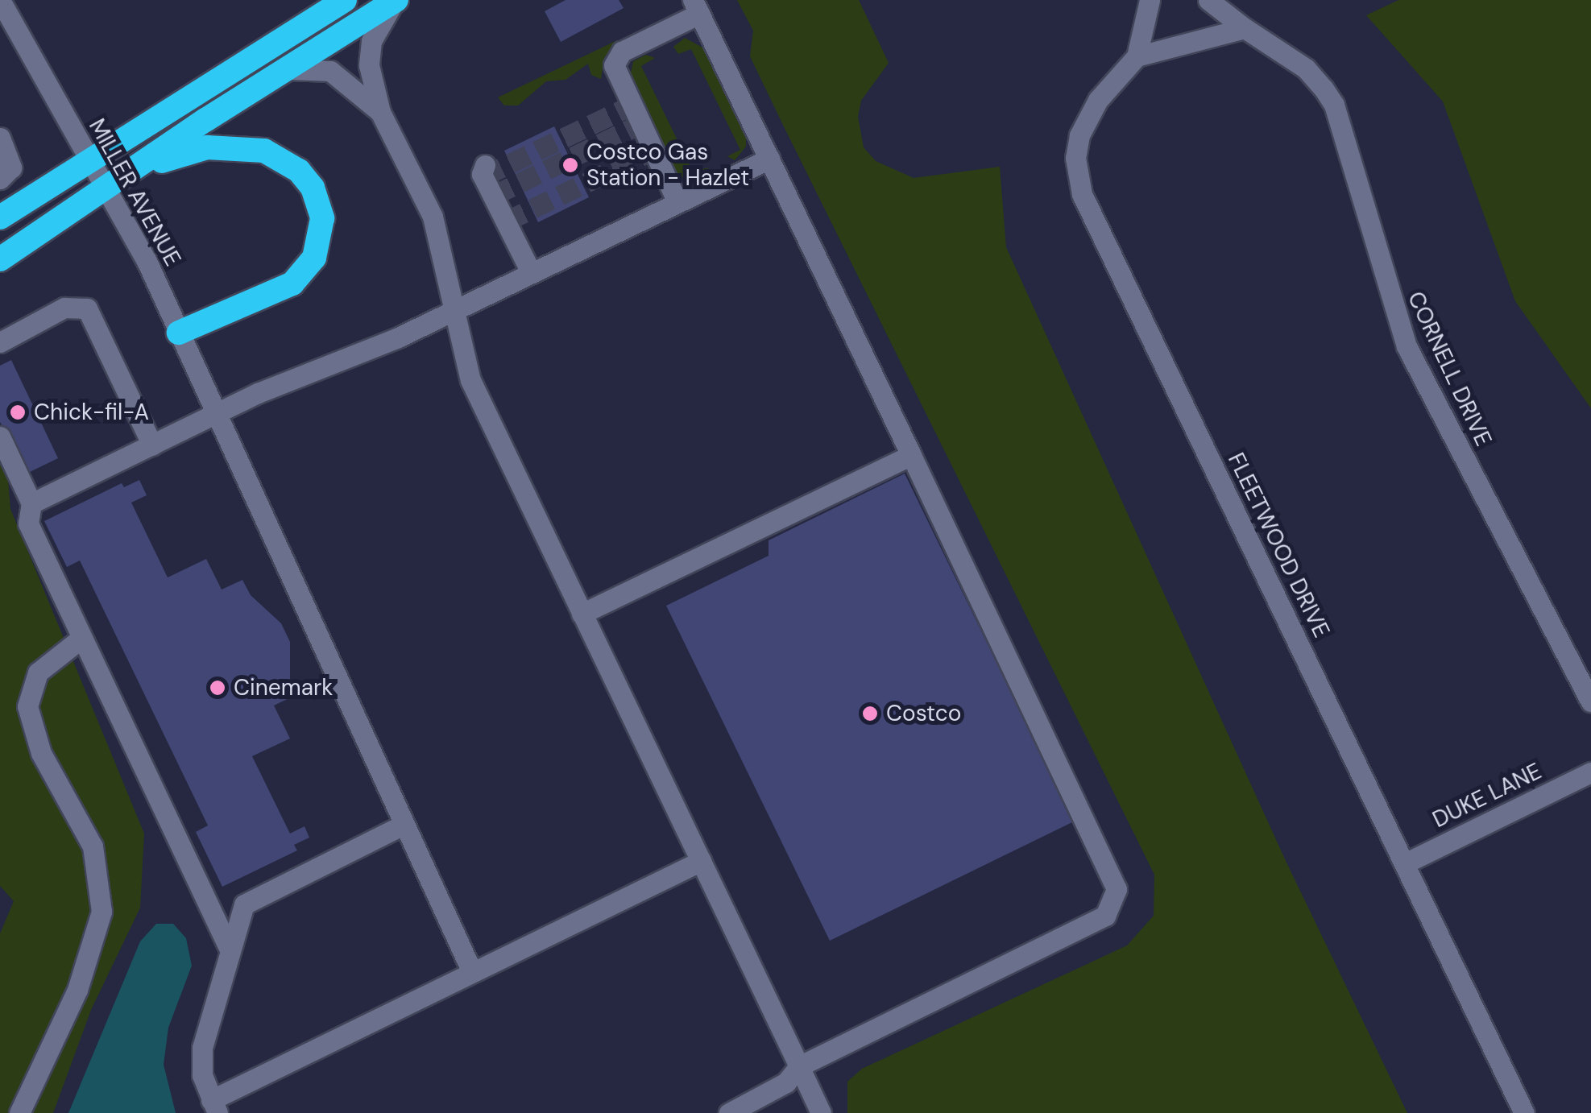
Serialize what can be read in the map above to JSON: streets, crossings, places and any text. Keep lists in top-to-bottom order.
{
  "streets": {
    "street": [
      "MILLER AVENUE",
      "CORNELL DRIVE",
      "FLEETWOOD DRIVE",
      "DUKE LANE"
    ]
  },
  "crossings": [
    ["FLEETWOOD DRIVE", "DUKE LANE"]
  ],
  "places": [
    "Costco Gas Station - Hazlet",
    "Chick-fil-A",
    "Cinemark",
    "Costco"
  ]
}
